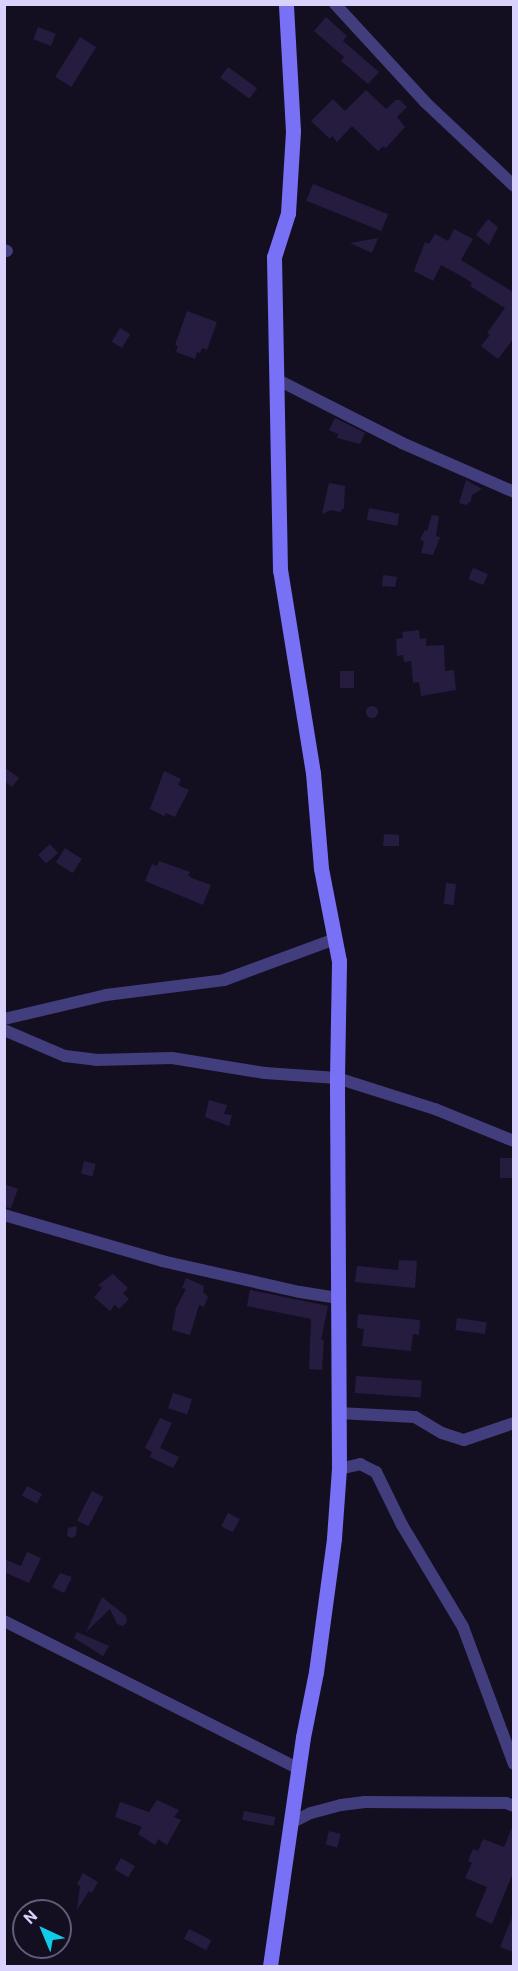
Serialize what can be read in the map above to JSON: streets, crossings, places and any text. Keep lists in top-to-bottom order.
{
  "north": "top left"
}
